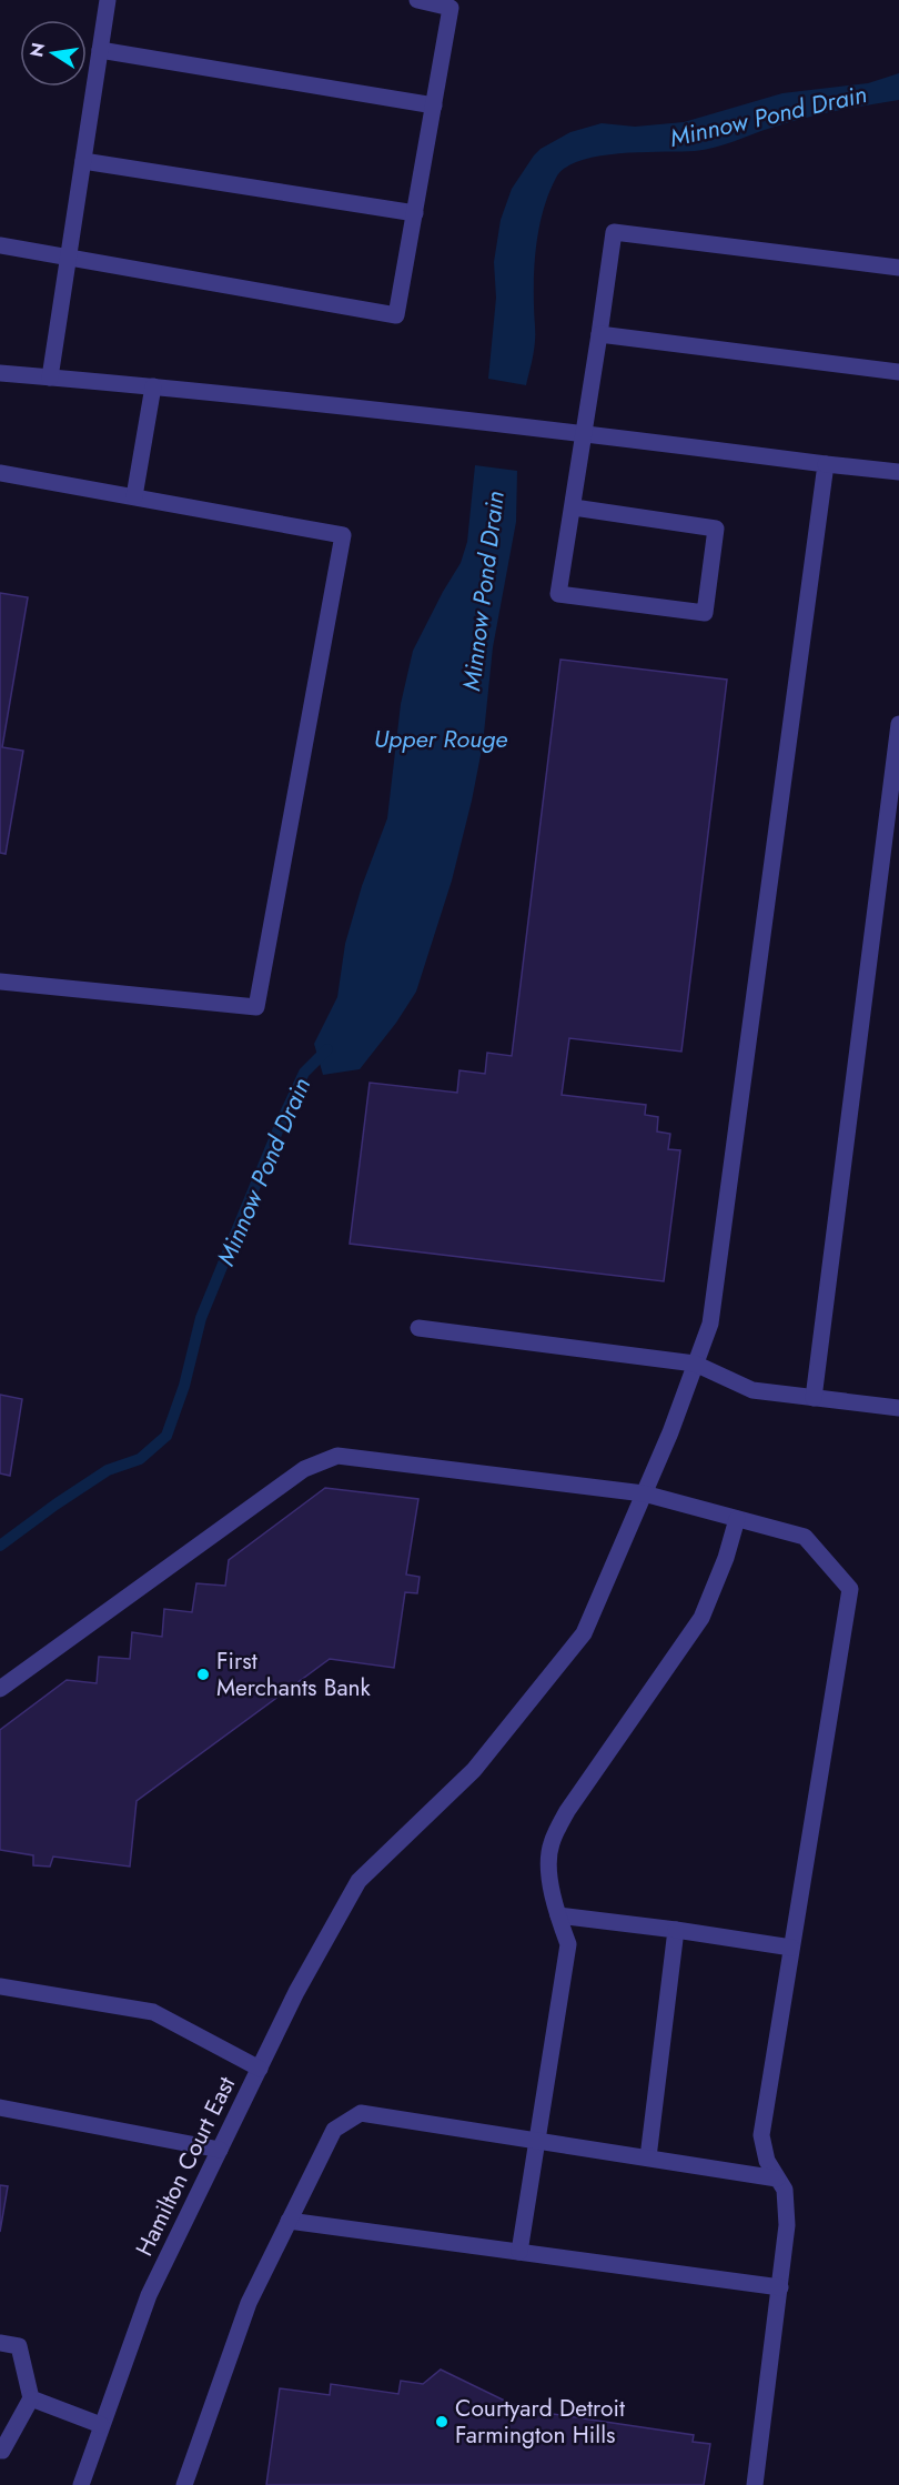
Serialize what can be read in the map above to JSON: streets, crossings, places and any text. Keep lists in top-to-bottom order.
{
  "streets": {
    "street": ["Hamilton Court East"]
  },
  "water": ["Minnow Pond Drain", "Upper Rouge"],
  "places": ["First Merchants Bank", "Courtyard Detroit Farmington Hills"],
  "north": "left"
}
